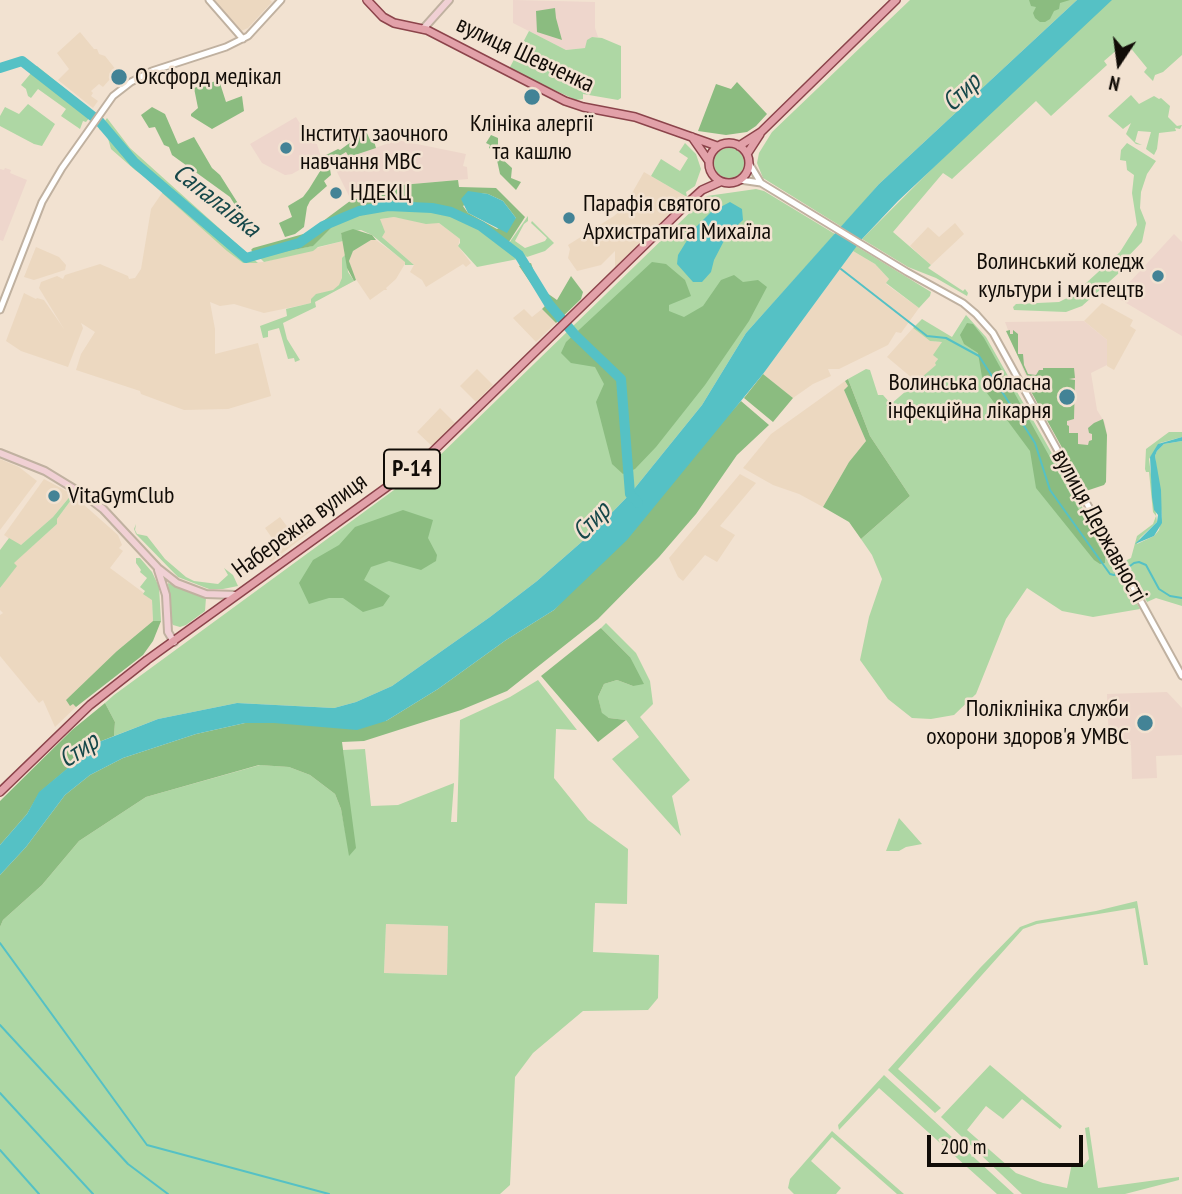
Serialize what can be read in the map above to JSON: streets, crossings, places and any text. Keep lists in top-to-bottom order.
{
  "streets": {
    "main road": ["вулиця Шевченка", "Р-14", "Набережна вулиця"],
    "street": ["вулиця Державності"]
  },
  "crossings": [
    ["вулиця Шевченка", "Набережна вулиця"]
  ],
  "water": ["Стир", "Сапалаївка"],
  "places": [
    "Оксфорд медікал",
    "Клініка алергії та кашлю",
    "Інститут заочного навчання МВС",
    "НДЕКЦ",
    "Парафія святого Архистратига Михаїла",
    "Волинський коледж культури і мистецтв",
    "Волинська обласна інфекційна лікарня",
    "VitaGymClub",
    "Поліклініка служби охорони здоров'я УМВС"
  ],
  "scale_bar": "200 m",
  "north": "bottom"
}
